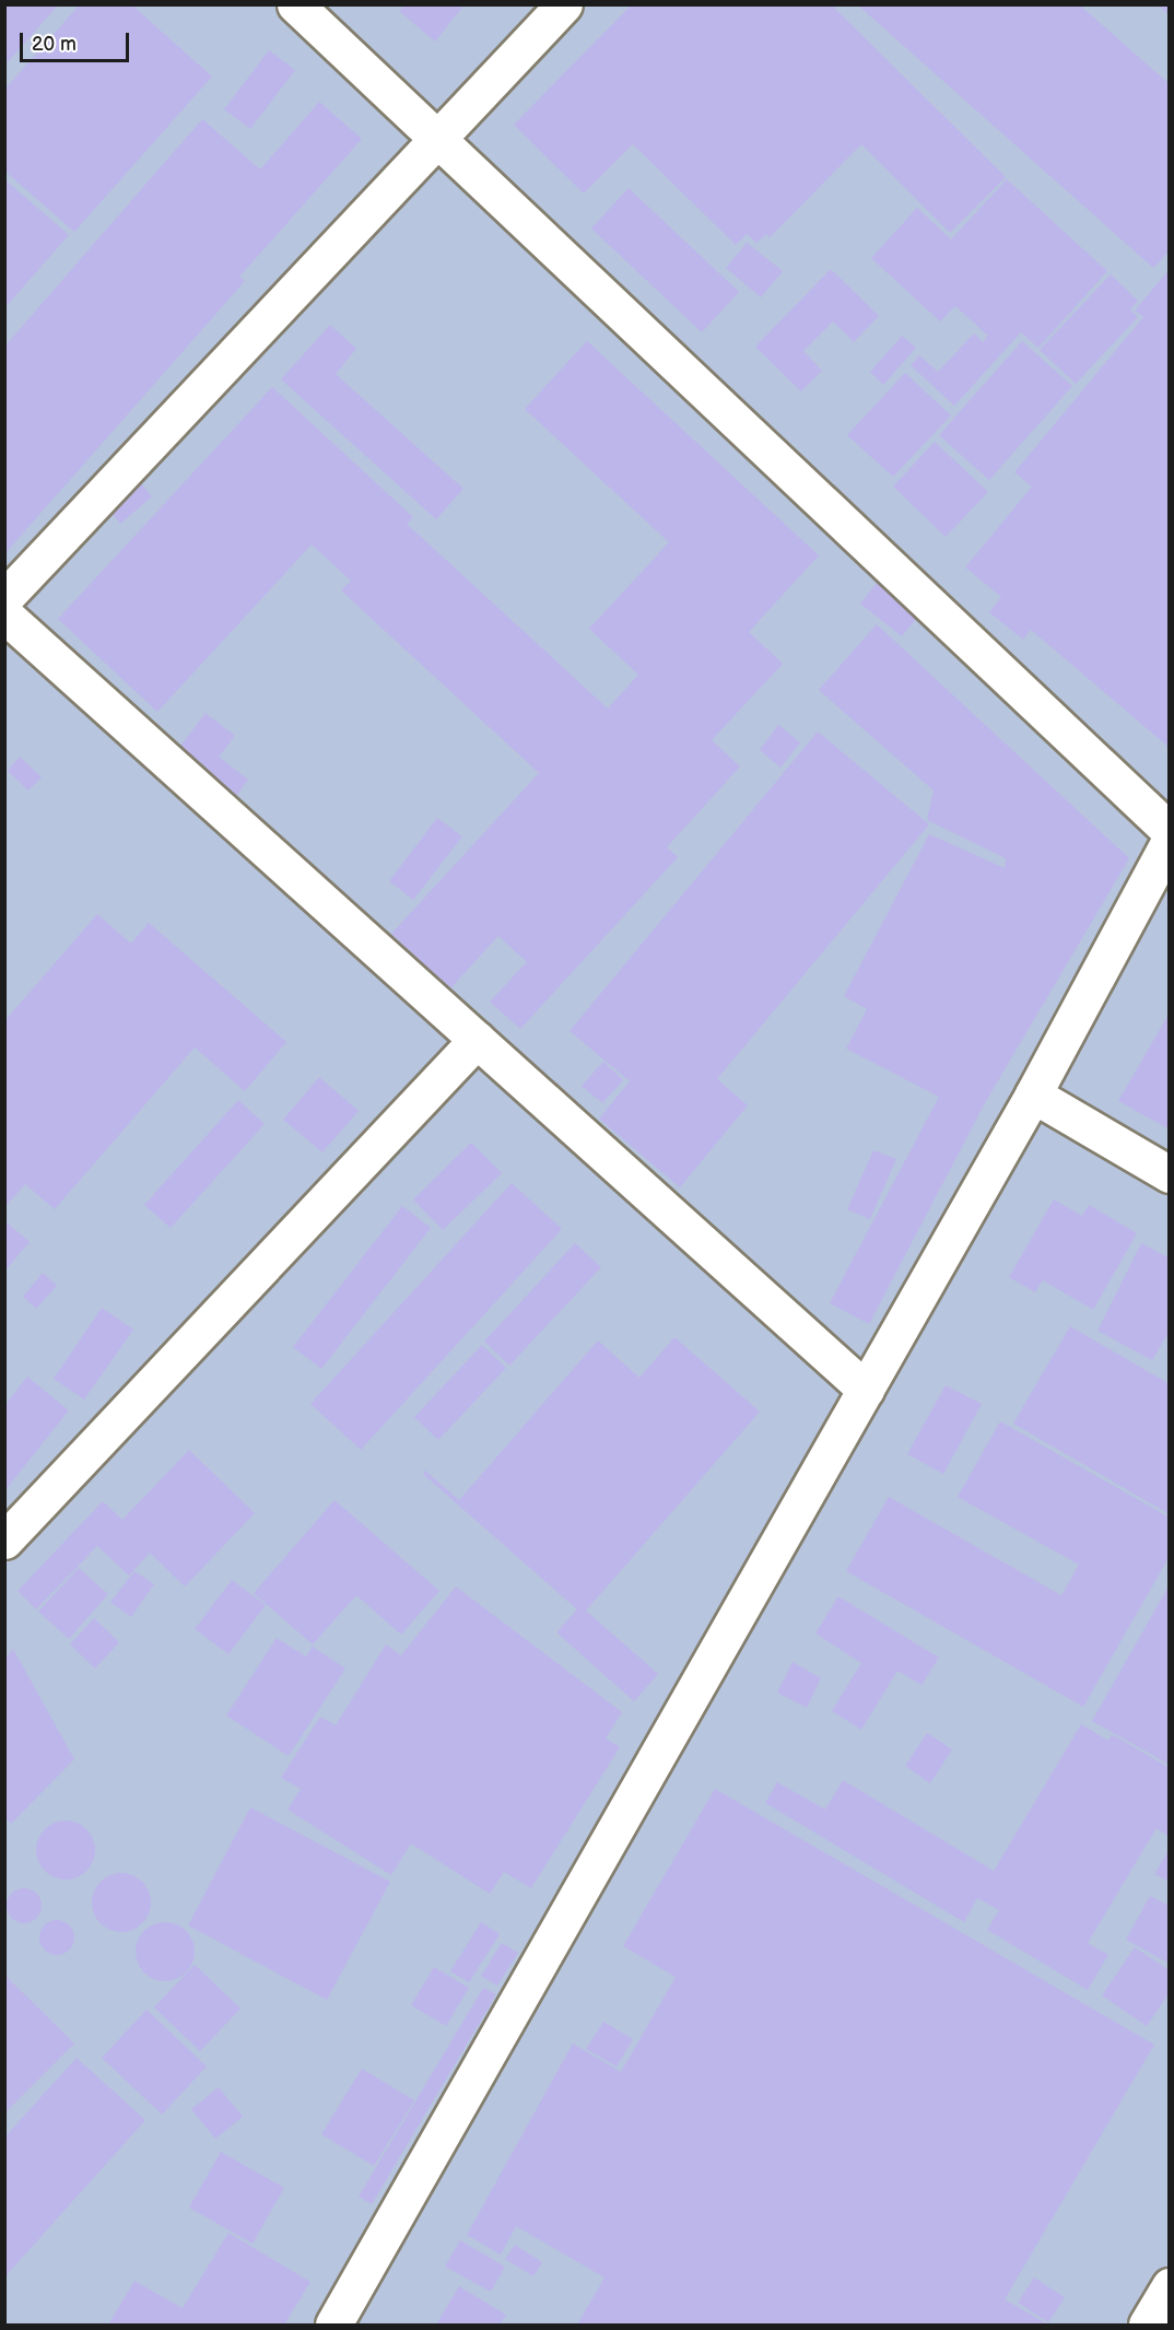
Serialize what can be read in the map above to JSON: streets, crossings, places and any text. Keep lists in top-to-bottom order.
{
  "scale_bar": "20 m"
}
